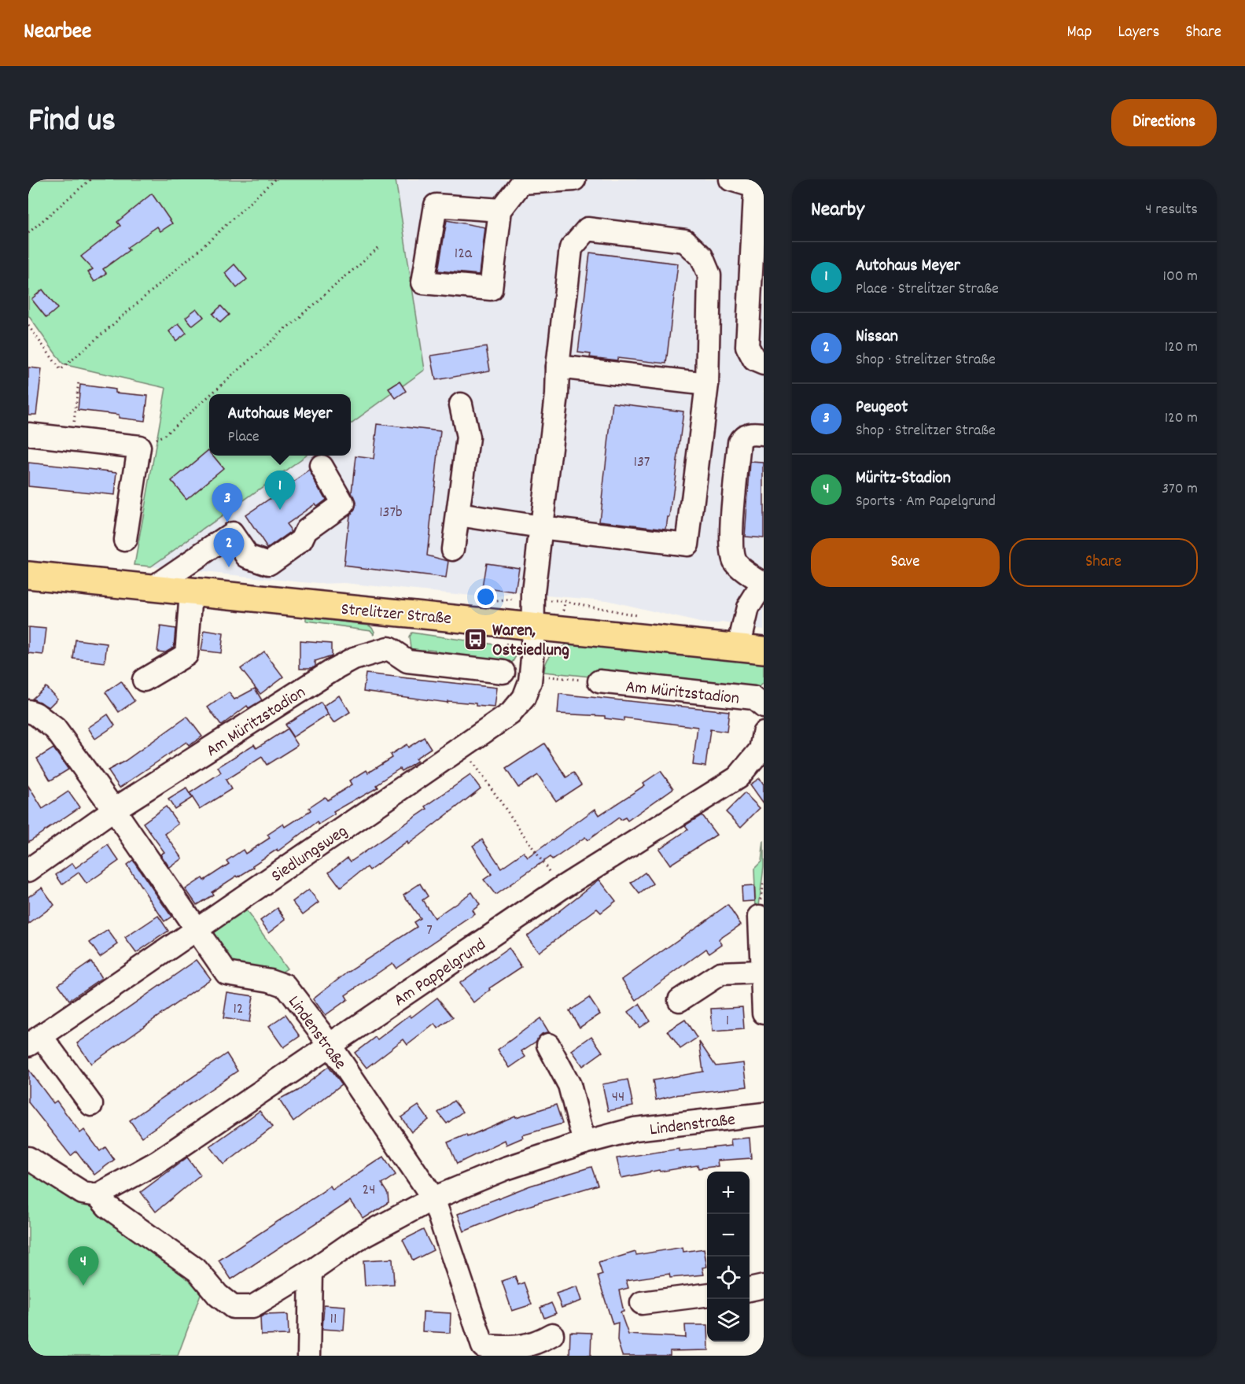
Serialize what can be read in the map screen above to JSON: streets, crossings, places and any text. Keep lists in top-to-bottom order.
{
  "streets": {
    "main road": ["Strelitzer Straße"],
    "street": [
      "Am Müritzstadion",
      "Siedlungsweg",
      "Am Pappelgrund",
      "Lindenstraße"
    ]
  },
  "crossings": [
    ["Strelitzer Straße", "Siedlungsweg"],
    ["Am Müritzstadion", "Lindenstraße"],
    ["Siedlungsweg", "Lindenstraße"],
    ["Am Pappelgrund", "Lindenstraße"]
  ],
  "places": {
    "bus stop": ["Waren, Ostsiedlung"]
  },
  "house_numbers": [
    "12a",
    "137",
    "137b",
    "7",
    "12",
    "1",
    "44",
    "24",
    "11"
  ],
  "page": {
    "header": "Nearbee",
    "nav": ["Map", "Layers", "Share"],
    "title": "Find us",
    "buttons": [
      "Directions",
      ["Save", "Share"]
    ],
    "heading": ["Nearby", "4 results"],
    "list": [
      {
        "mark": "1",
        "name": "Autohaus Meyer",
        "note": "Place · Strelitzer Straße",
        "value": "100 m"
      },
      {
        "mark": "2",
        "name": "Nissan",
        "note": "Shop · Strelitzer Straße",
        "value": "120 m"
      },
      {
        "mark": "3",
        "name": "Peugeot",
        "note": "Shop · Strelitzer Straße",
        "value": "120 m"
      },
      {
        "mark": "4",
        "name": "Müritz-Stadion",
        "note": "Sports · Am Papelgrund",
        "value": "370 m"
      }
    ],
    "popup": ["Autohaus Meyer", "Place"],
    "pins": [
      "1",
      "3",
      "2",
      "4"
    ],
    "map_buttons": ["+", "−"]
  }
}
